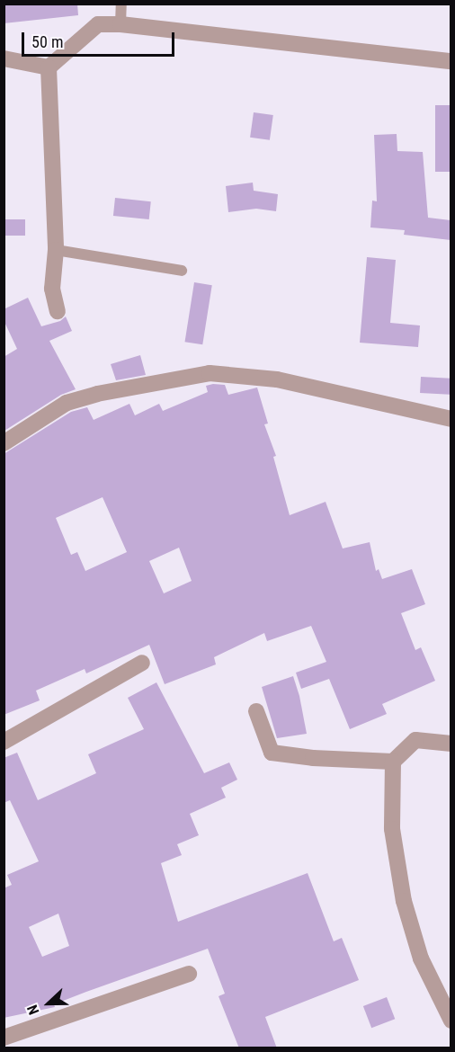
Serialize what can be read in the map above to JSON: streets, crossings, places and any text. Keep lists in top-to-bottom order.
{
  "scale_bar": "50 m",
  "north": "left"
}
